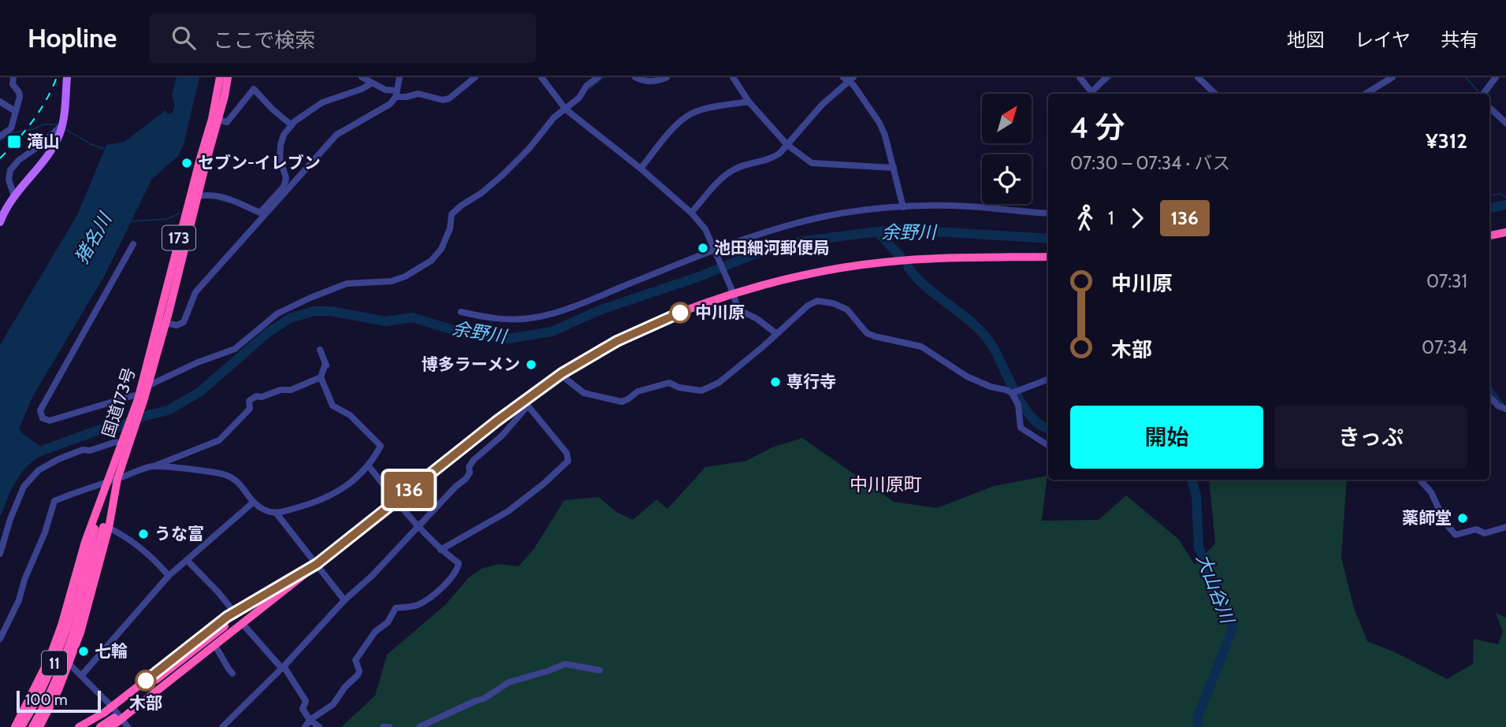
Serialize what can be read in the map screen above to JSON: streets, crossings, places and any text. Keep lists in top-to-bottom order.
{
  "streets": {
    "highway": ["173", "国道173号", "11"]
  },
  "districts": ["中川原町"],
  "water": ["余野川", "猪名川", "大山谷川"],
  "places": {
    "transit": ["滝山"],
    "other": [
      "セブン-イレブン",
      "池田細河郵便局",
      "中川原",
      "博多ラーメン",
      "専行寺",
      "薬師堂",
      "うな富",
      "七輪",
      "木部"
    ]
  },
  "lines": ["bus line 136"],
  "scale_bar": "100 m",
  "north": "top right",
  "page": {
    "header": "Hopline",
    "search": "ここで検索",
    "nav": ["地図", "レイヤ", "共有"],
    "on_map": "136",
    "heading": ["4 分", "07:30 – 07:34 · バス", "¥312"],
    "legs": ["1", "136"],
    "list": [
      {
        "name": "中川原",
        "value": "07:31"
      },
      {
        "name": "木部",
        "value": "07:34"
      }
    ],
    "buttons": ["開始", "きっぷ"],
    "scale": "100 m"
  }
}
